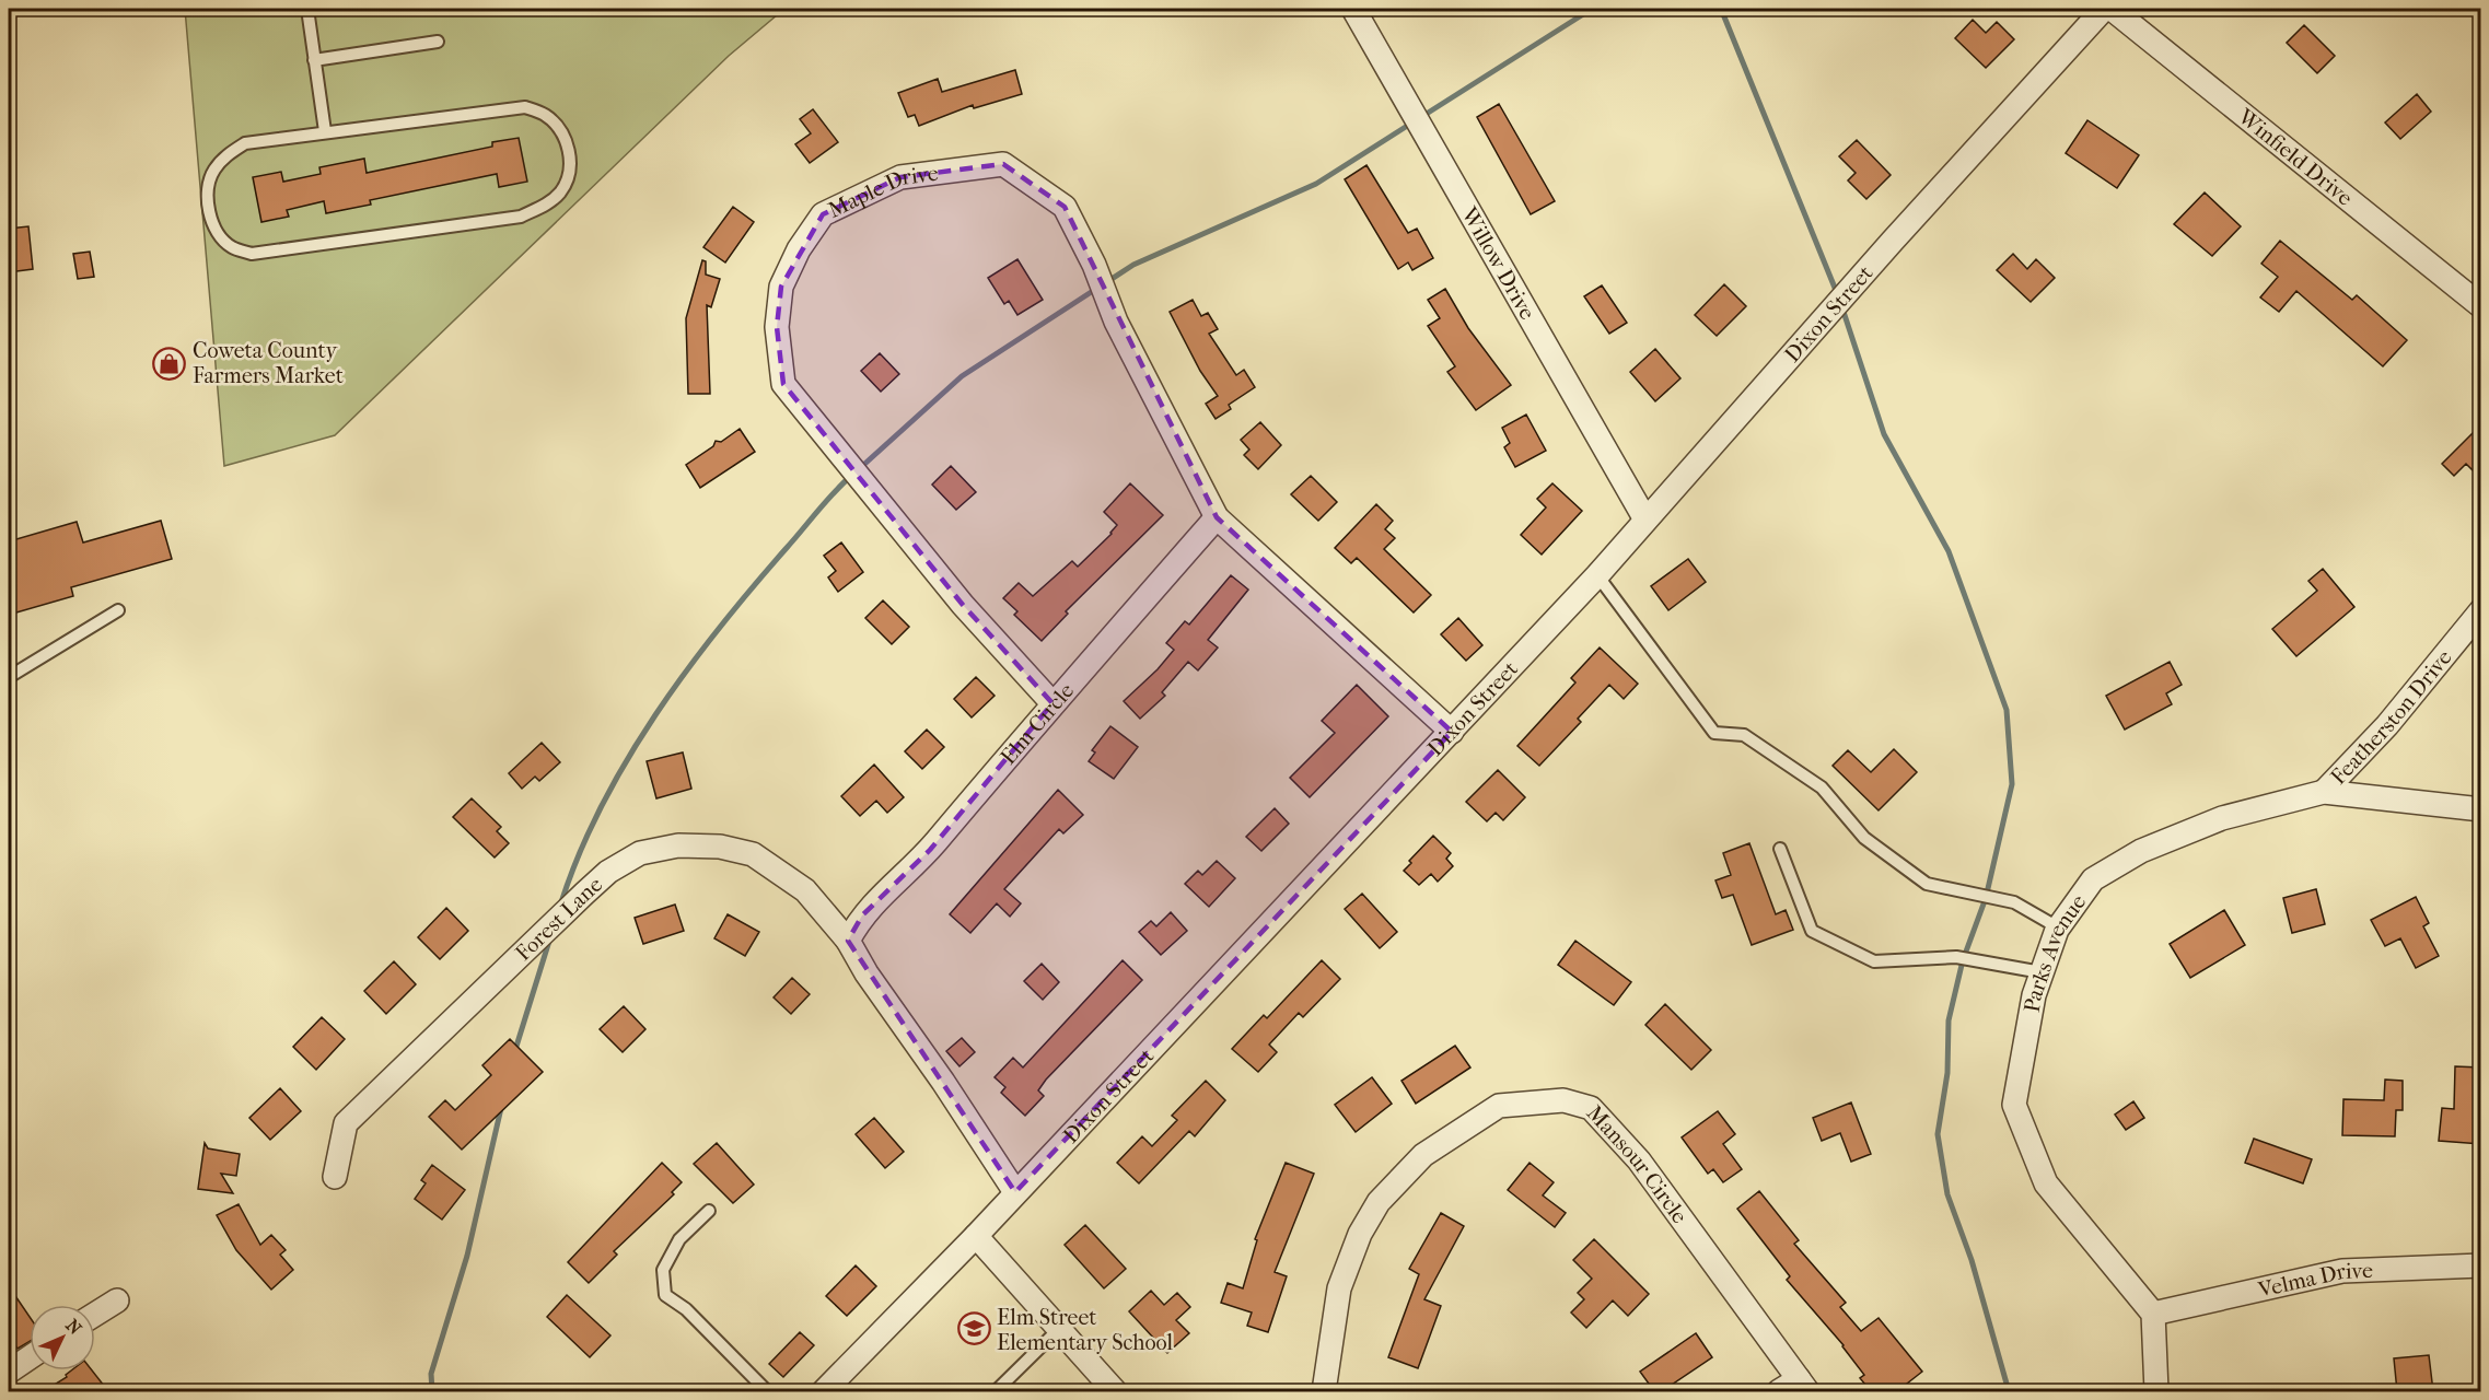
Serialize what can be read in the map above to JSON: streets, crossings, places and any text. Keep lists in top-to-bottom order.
{
  "streets": {
    "street": [
      "Winfield Drive",
      "Maple Drive",
      "Willow Drive",
      "Dixon Street",
      "Featherston Drive",
      "Elm Circle",
      "Forest Lane",
      "Parks Avenue",
      "Mansour Circle",
      "Velma Drive"
    ]
  },
  "crossings": [
    ["Maple Drive", "Elm Circle"],
    ["Willow Drive", "Dixon Street"],
    ["Featherston Drive", "Parks Avenue"],
    ["Elm Circle", "Forest Lane"],
    ["Parks Avenue", "Velma Drive"]
  ],
  "places": {
    "shop": ["Coweta County Farmers Market"],
    "school or university": ["Elm Street Elementary School"]
  },
  "north": "top right"
}
